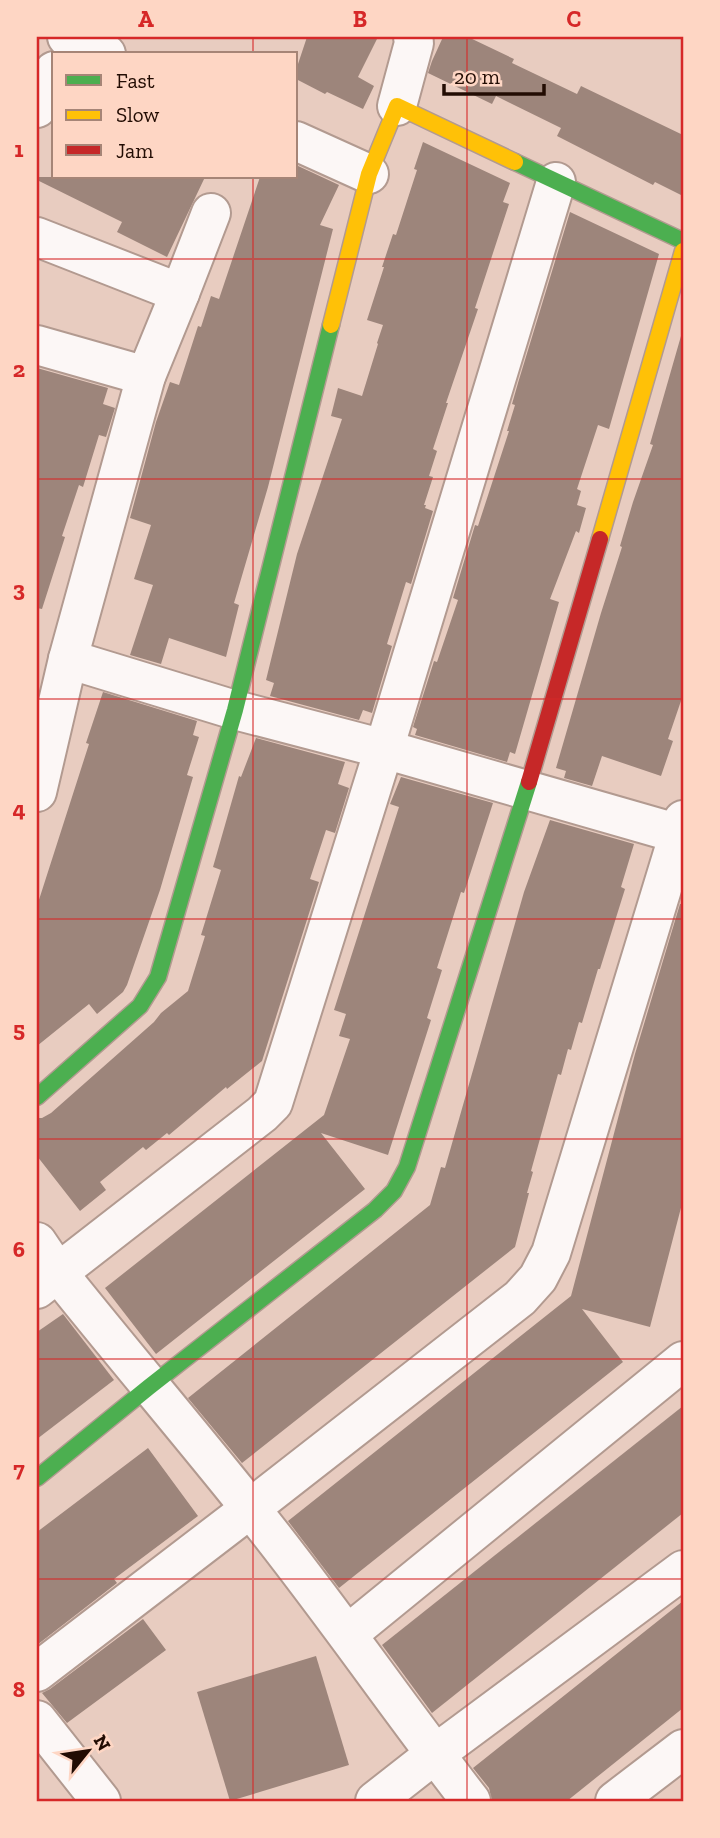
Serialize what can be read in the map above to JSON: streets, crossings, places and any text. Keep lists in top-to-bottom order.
{
  "legend": ["Fast", "Slow", "Jam"],
  "scale_bar": "20 m",
  "north": "top right",
  "grid": {
    "columns": ["A", "B", "C"],
    "rows": [
      "1",
      "2",
      "3",
      "4",
      "5",
      "6",
      "7",
      "8"
    ]
  }
}
